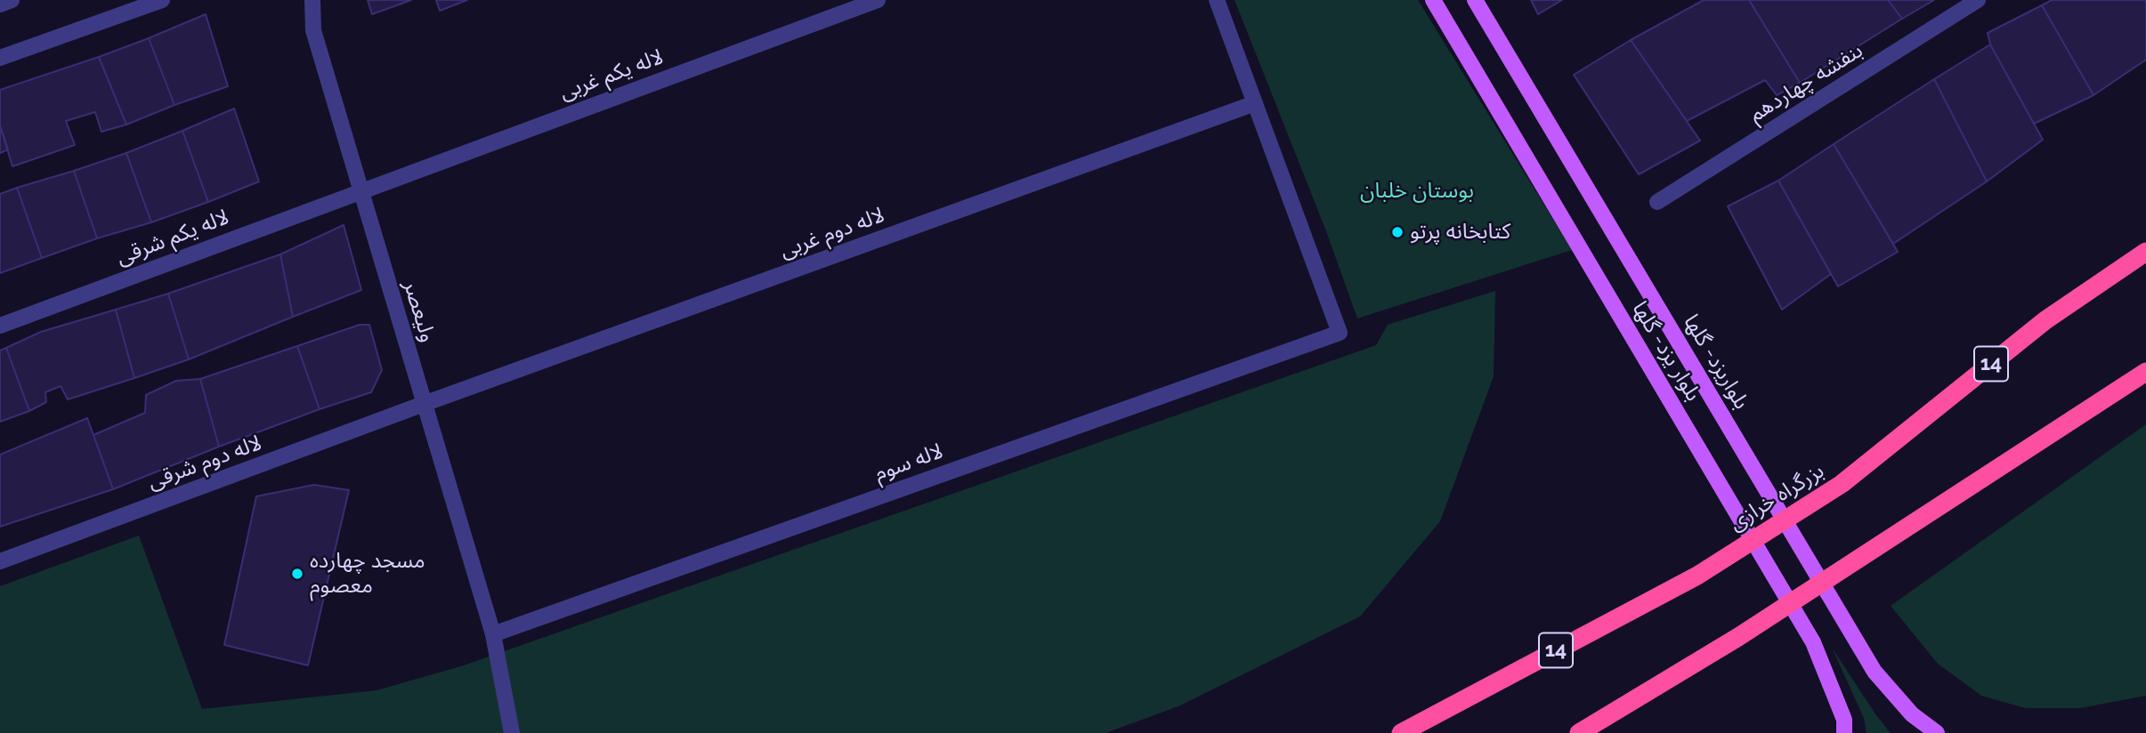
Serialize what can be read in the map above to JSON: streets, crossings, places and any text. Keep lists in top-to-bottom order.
{
  "streets": {
    "highway": ["14", "بزرگراه خرازی"],
    "main road": ["بلوار یزد- گلها", "بلواریزد- گلها"],
    "street": [
      "لاله یکم غربی",
      "بنفشه چهاردهم",
      "لاله دوم غربی",
      "لاله یکم شرقی",
      "ولیعصر",
      "لاله دوم شرقی",
      "لاله سوم"
    ]
  },
  "crossings": [
    ["لاله یکم غربی", "لاله یکم شرقی"],
    ["لاله یکم غربی", "ولیعصر"],
    ["لاله دوم غربی", "ولیعصر"],
    ["لاله دوم غربی", "لاله دوم شرقی"],
    ["لاله دوم غربی", "لاله سوم"],
    ["لاله یکم شرقی", "ولیعصر"],
    ["ولیعصر", "لاله دوم شرقی"],
    ["ولیعصر", "لاله سوم"]
  ],
  "parks": ["بوستان خلبان"],
  "places": ["كتابخانه پرتو", "مسجد چهارده معصوم"]
}
